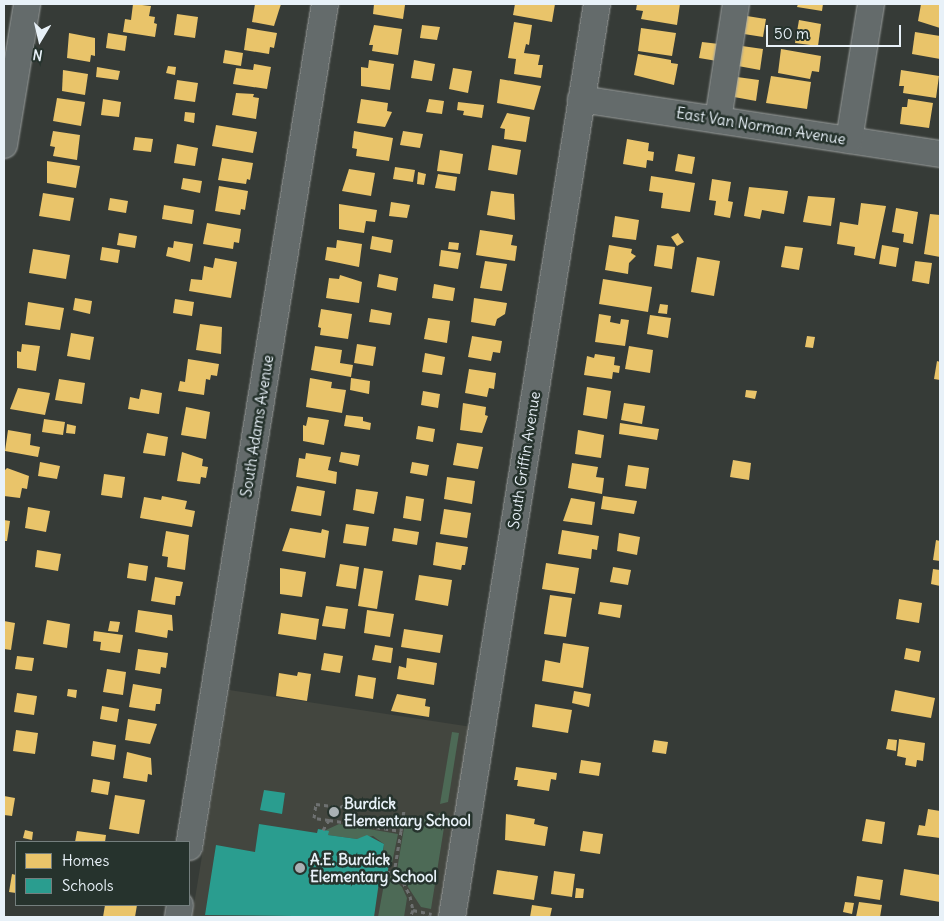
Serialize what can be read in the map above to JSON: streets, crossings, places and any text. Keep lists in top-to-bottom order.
{
  "streets": {
    "street": ["East Van Norman Avenue", "South Adams Avenue", "South Griffin Avenue"]
  },
  "crossings": [
    ["East Van Norman Avenue", "South Griffin Avenue"]
  ],
  "places": ["Burdick Elementary School", "A.E. Burdick Elementary School"],
  "legend": ["Homes", "Schools"],
  "scale_bar": "50 m",
  "north": "bottom"
}
